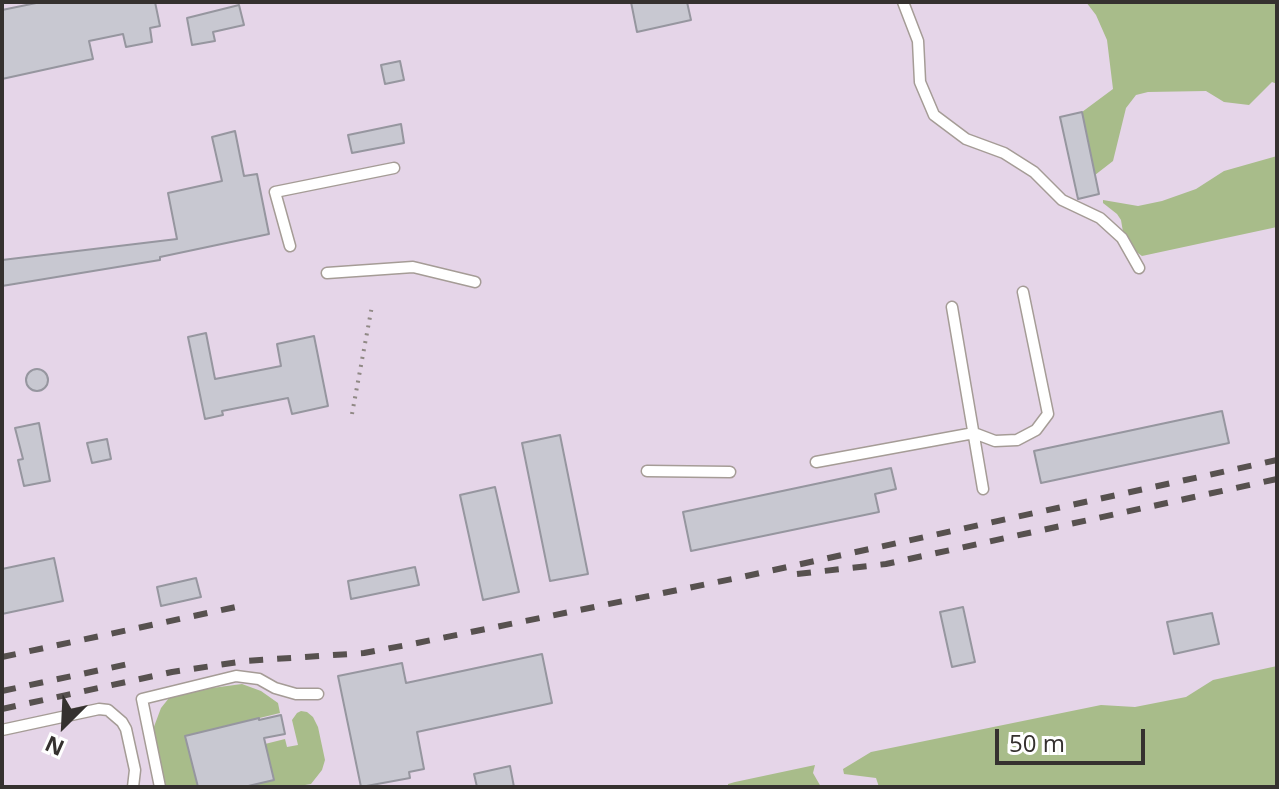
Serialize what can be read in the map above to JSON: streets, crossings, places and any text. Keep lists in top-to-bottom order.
{
  "scale_bar": "50 m",
  "north": "bottom left"
}
